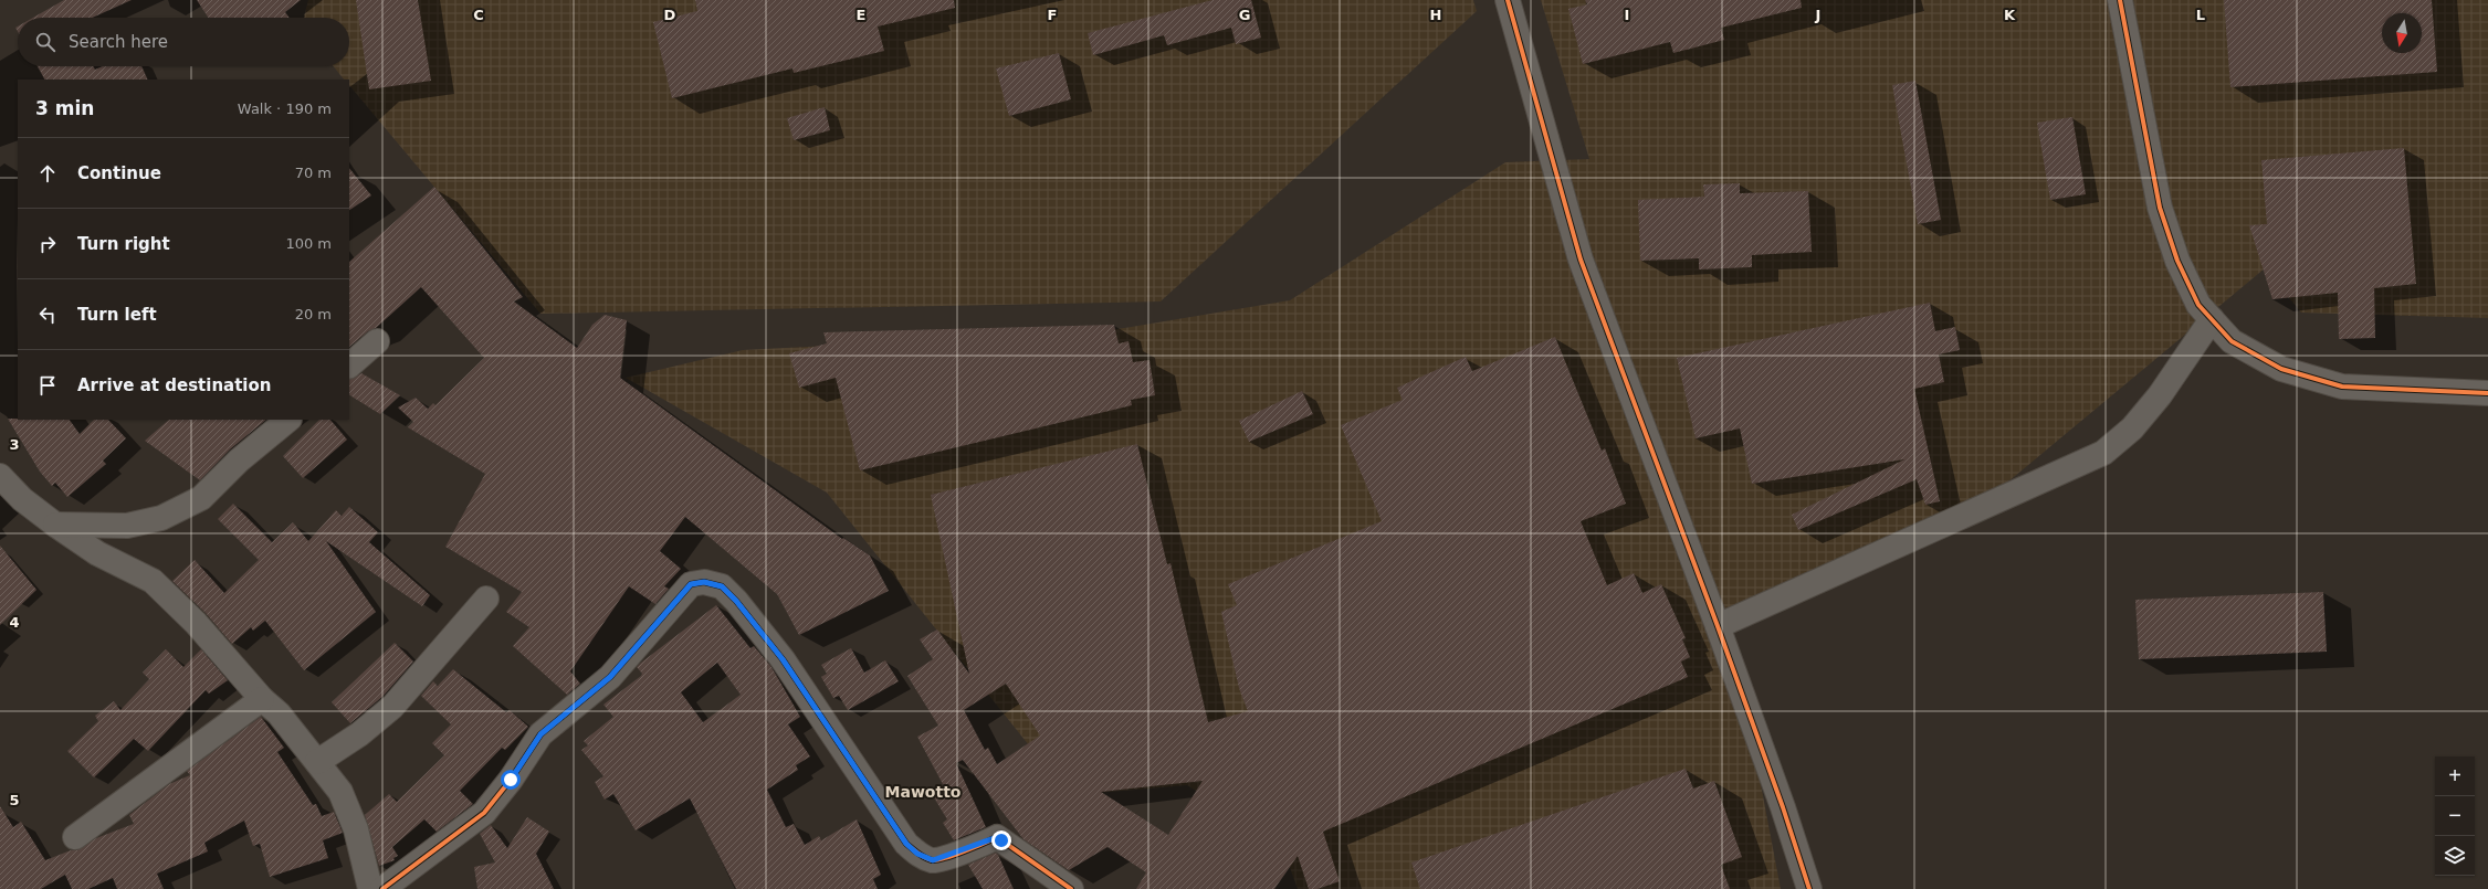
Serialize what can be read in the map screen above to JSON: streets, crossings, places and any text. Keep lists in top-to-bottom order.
{
  "districts": ["Mawotto"],
  "north": "bottom",
  "page": {
    "search": "Search here",
    "heading": ["3 min", "Walk · 190 m"],
    "list": [
      ["Continue", "70 m"],
      ["Turn right", "100 m"],
      ["Turn left", "20 m"],
      "Arrive at destination"
    ],
    "map_buttons": ["+", "−"]
  },
  "grid": {
    "columns": [
      "C",
      "D",
      "E",
      "F",
      "G",
      "H",
      "I",
      "J",
      "K",
      "L"
    ],
    "rows": ["3", "4", "5"]
  }
}
